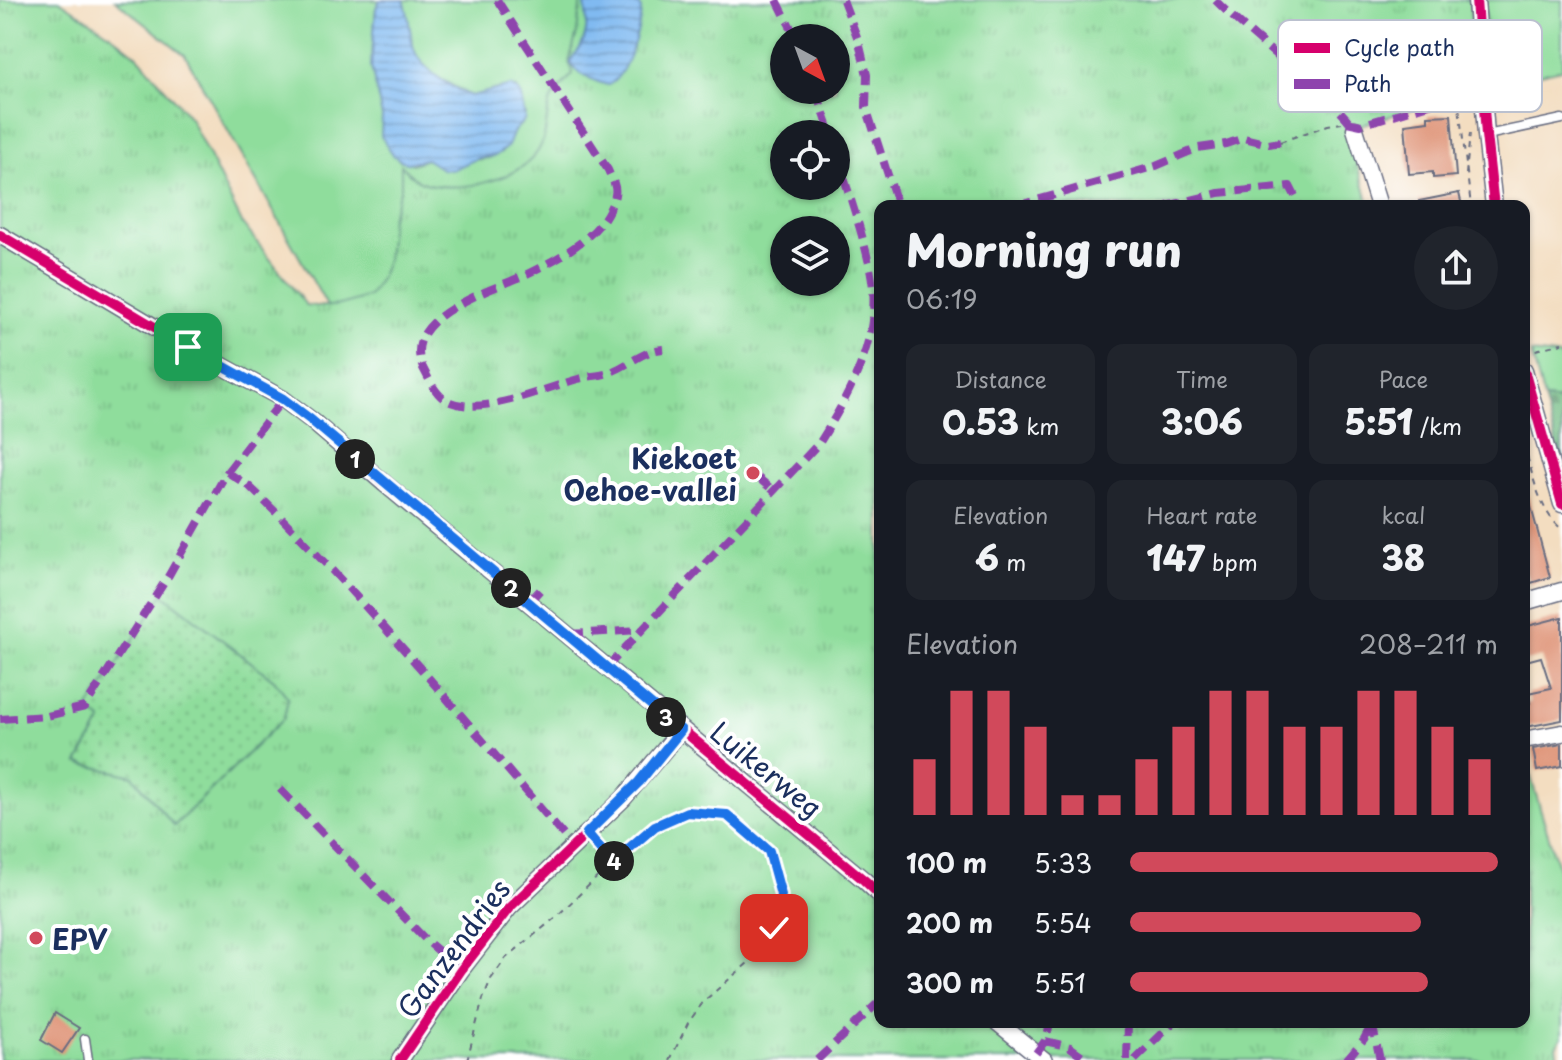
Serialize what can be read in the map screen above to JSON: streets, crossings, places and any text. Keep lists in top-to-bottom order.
{
  "streets": {
    "street": ["Luikerweg", "Ganzendries"]
  },
  "crossings": [
    ["Luikerweg", "Ganzendries"]
  ],
  "places": ["Kiekoet Oehoe-vallei", "EPV"],
  "legend": ["Cycle path", "Path"],
  "north": "bottom right",
  "page": {
    "heading": ["Morning run", "06:19"],
    "stats": [
      ["Distance", "0.53 km"],
      ["Time", "3:06"],
      ["Pace", "5:51 /km"],
      ["Elevation", "6 m"],
      ["Heart rate", "147 bpm"],
      ["kcal", "38"]
    ],
    "pins": [
      "1",
      "2",
      "3",
      "4"
    ],
    "chart": ["Elevation", "208–211 m"],
    "list": [
      {
        "name": "100 m",
        "note": "5:33"
      },
      {
        "name": "200 m",
        "note": "5:54"
      },
      {
        "name": "300 m",
        "note": "5:51"
      }
    ]
  }
}
